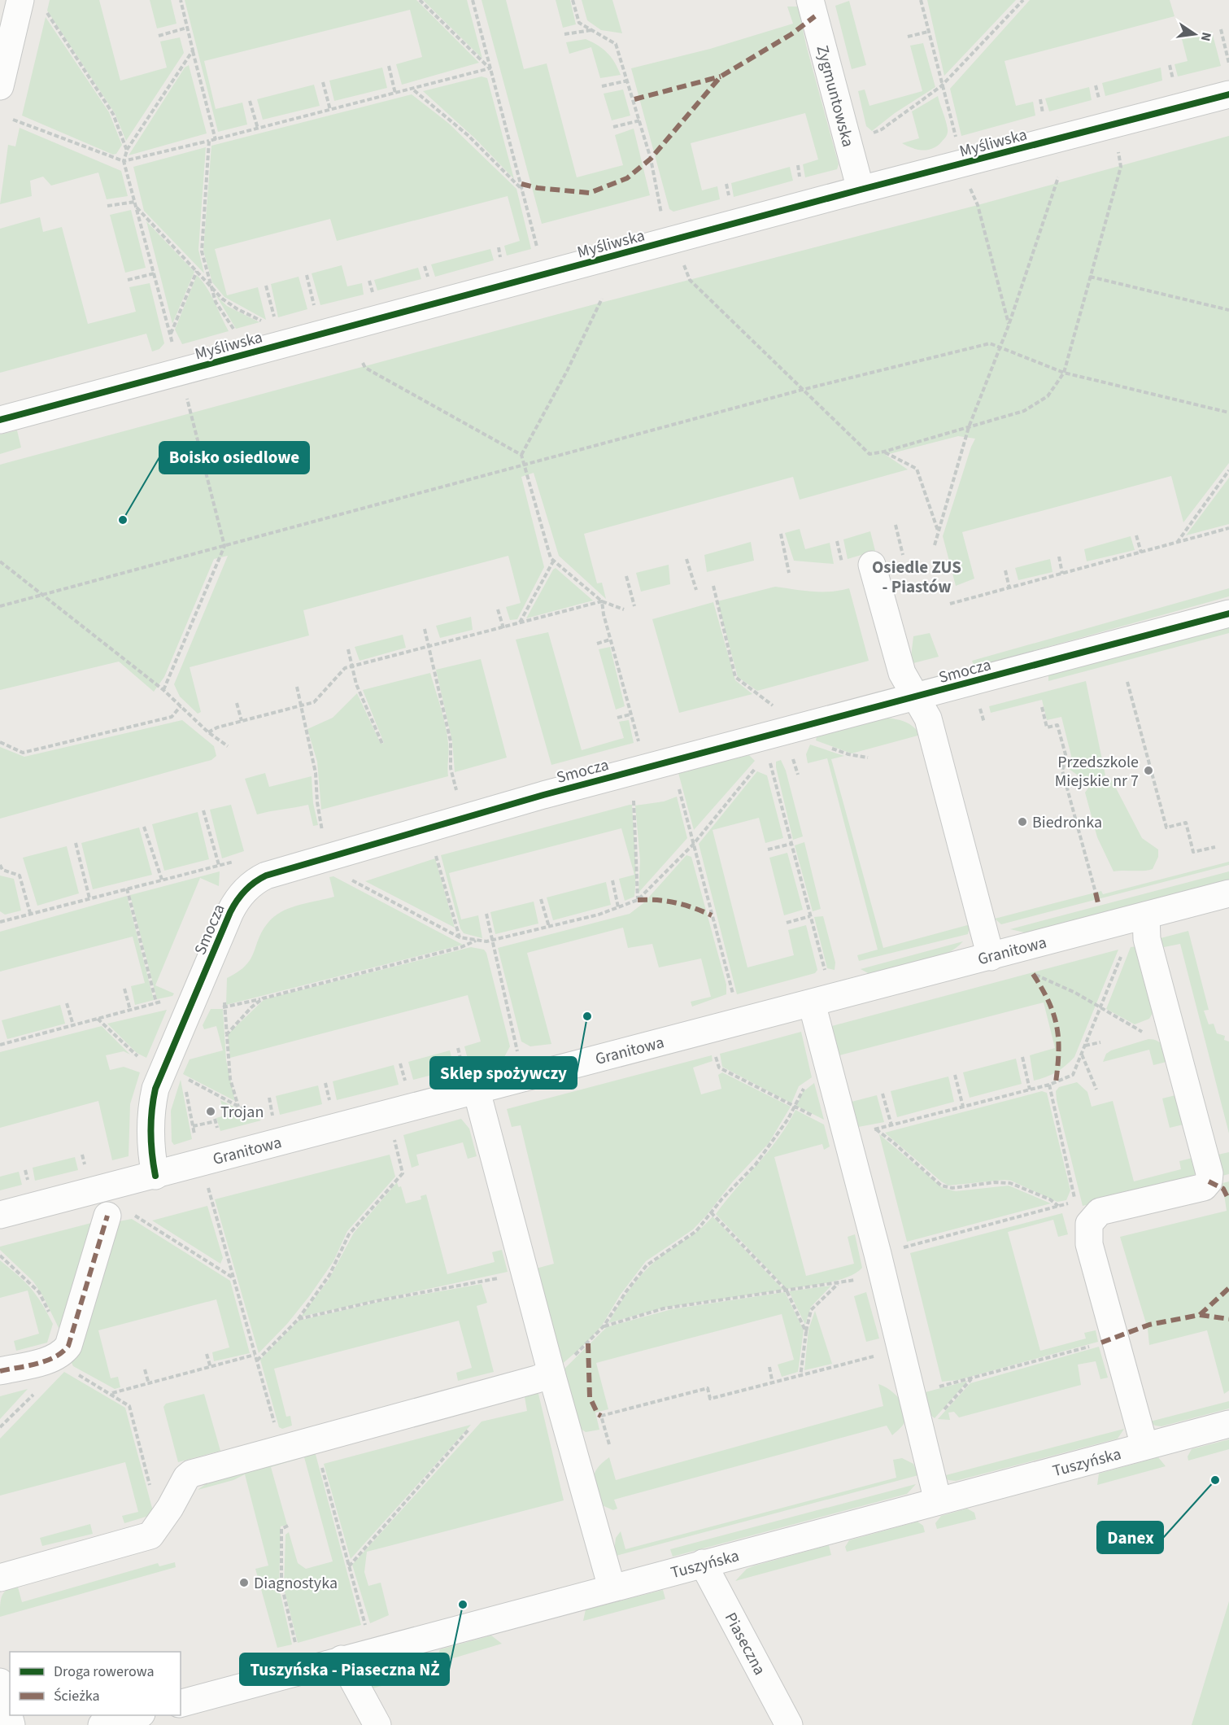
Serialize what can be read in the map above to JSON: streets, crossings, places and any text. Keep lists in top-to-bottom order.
{
  "streets": {
    "street": [
      "Zygmuntowska",
      "Myśliwska",
      "Smocza",
      "Granitowa",
      "Tuszyńska",
      "Piaseczna"
    ]
  },
  "crossings": [
    ["Zygmuntowska", "Myśliwska"],
    ["Smocza", "Granitowa"],
    ["Tuszyńska", "Piaseczna"]
  ],
  "districts": ["Osiedle ZUS - Piastów"],
  "places": [
    "Boisko osiedlowe",
    "Przedszkole Miejskie nr 7",
    "Biedronka",
    "Sklep spożywczy",
    "Trojan",
    "Danex",
    "Diagnostyka",
    "Tuszyńska - Piaseczna NŻ"
  ],
  "legend": ["Droga rowerowa", "Ścieżka"],
  "north": "right"
}
